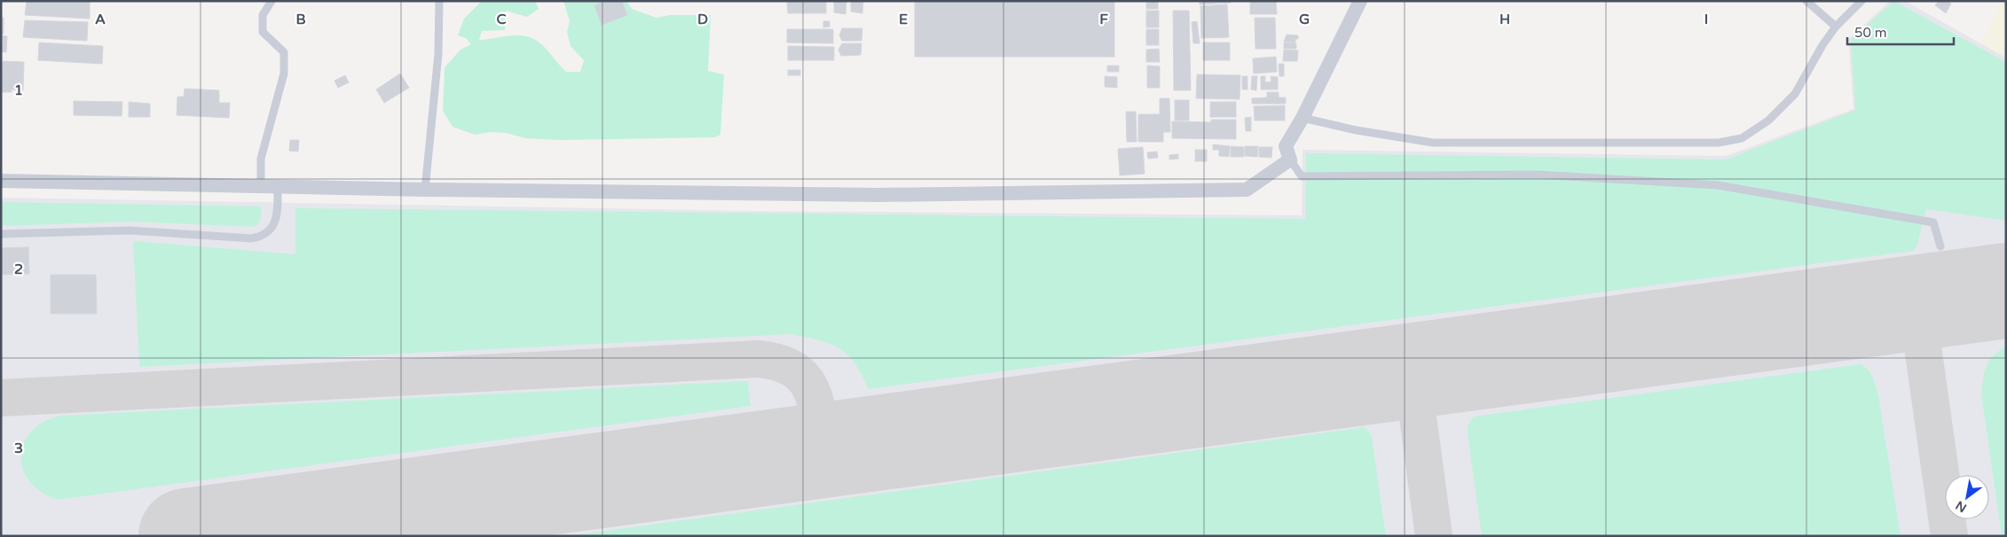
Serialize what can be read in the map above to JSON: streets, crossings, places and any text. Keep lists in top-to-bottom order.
{
  "scale_bar": "50 m",
  "north": "bottom left",
  "grid": {
    "columns": [
      "A",
      "B",
      "C",
      "D",
      "E",
      "F",
      "G",
      "H",
      "I"
    ],
    "rows": ["1", "2", "3"]
  }
}
